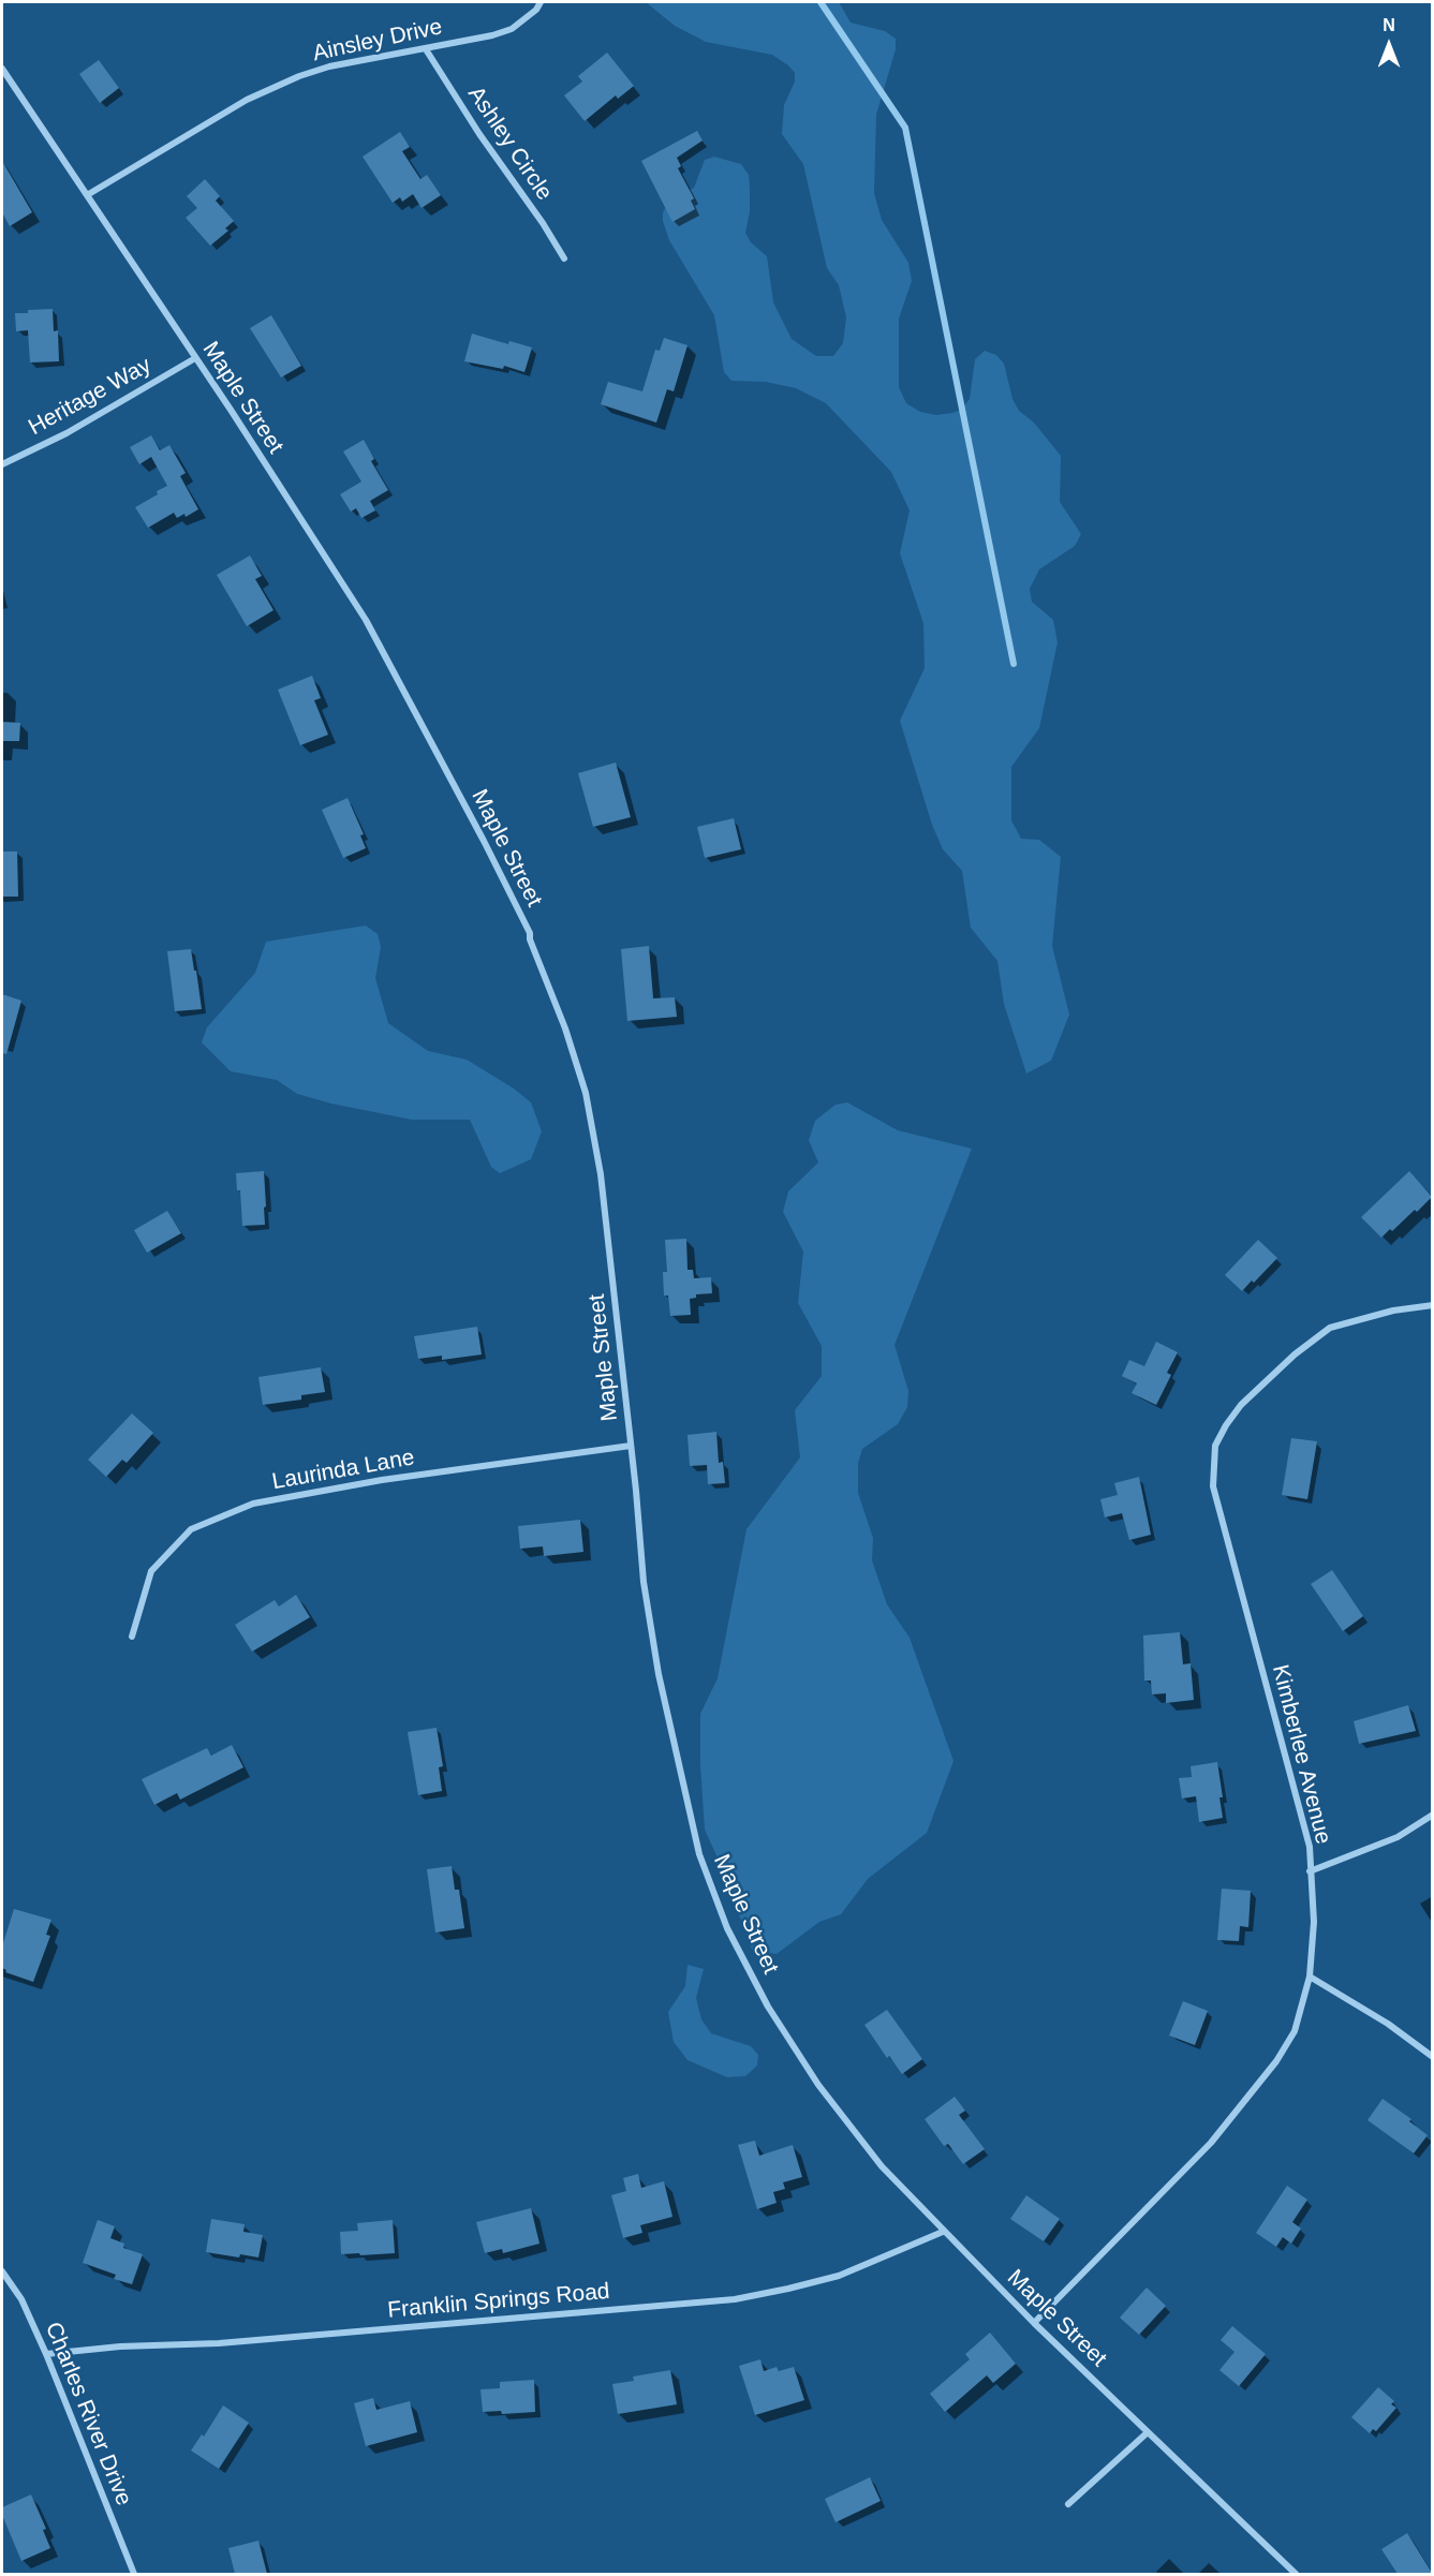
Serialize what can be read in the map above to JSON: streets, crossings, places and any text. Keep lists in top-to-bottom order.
{
  "streets": {
    "street": [
      "Ainsley Drive",
      "Ashley Circle",
      "Heritage Way",
      "Maple Street",
      "Laurinda Lane",
      "Kimberlee Avenue",
      "Franklin Springs Road",
      "Charles River Drive"
    ]
  },
  "crossings": [
    ["Ainsley Drive", "Ashley Circle"],
    ["Ainsley Drive", "Maple Street"],
    ["Heritage Way", "Maple Street"],
    ["Maple Street", "Laurinda Lane"],
    ["Maple Street", "Kimberlee Avenue"],
    ["Maple Street", "Franklin Springs Road"],
    ["Franklin Springs Road", "Charles River Drive"]
  ],
  "north": "top"
}
